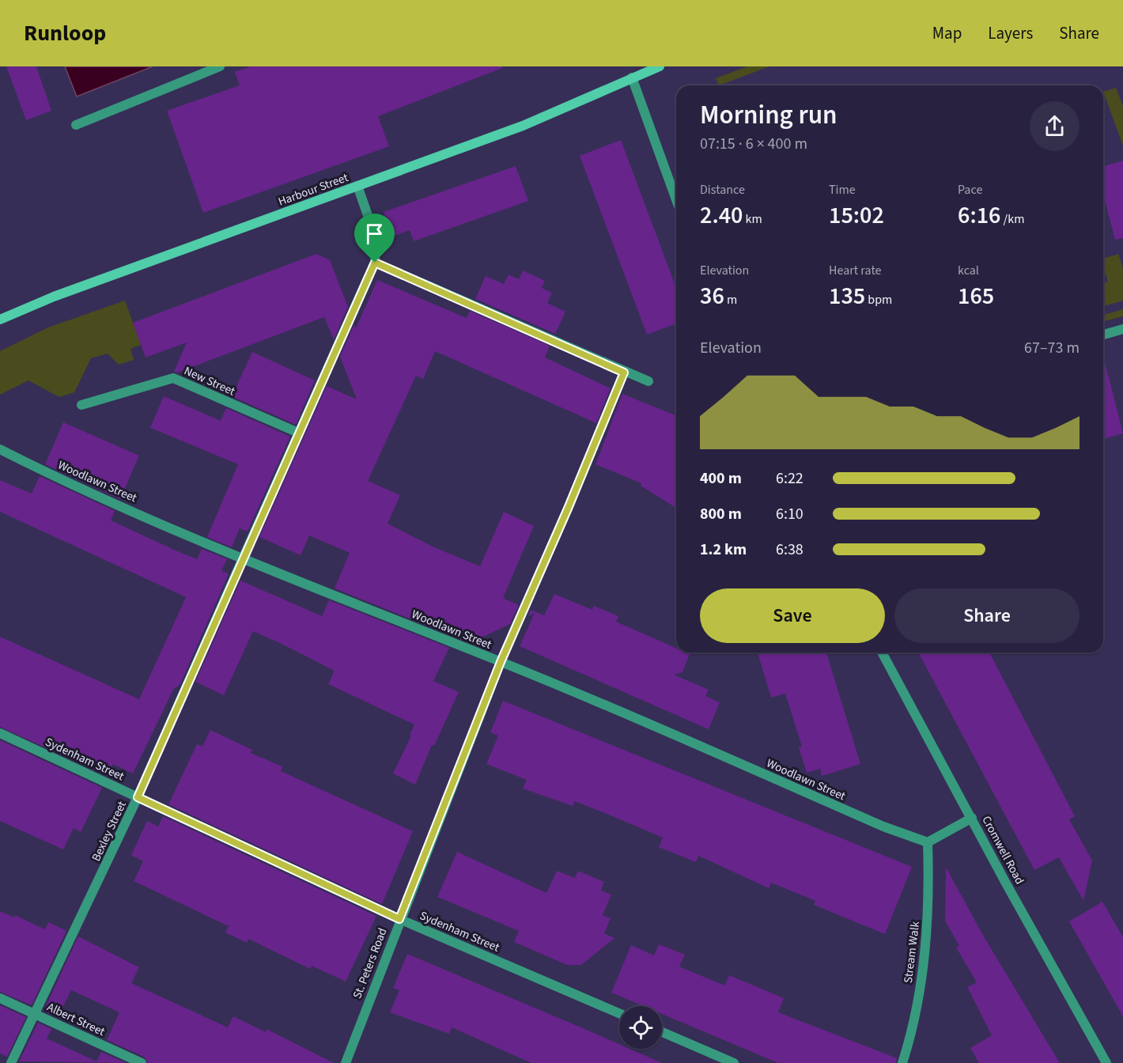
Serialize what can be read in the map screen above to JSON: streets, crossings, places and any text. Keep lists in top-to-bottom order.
{
  "streets": {
    "main road": ["Harbour Street"],
    "street": [
      "New Street",
      "Woodlawn Street",
      "Sydenham Street",
      "Bexley Street",
      "Cromwell Road",
      "Stream Walk",
      "St. Peters Road",
      "Albert Street"
    ]
  },
  "crossings": [
    ["Harbour Street", "Bexley Street"],
    ["New Street", "Bexley Street"],
    ["Woodlawn Street", "Bexley Street"],
    ["Woodlawn Street", "Stream Walk"],
    ["Woodlawn Street", "St. Peters Road"],
    ["Sydenham Street", "Bexley Street"],
    ["Sydenham Street", "St. Peters Road"],
    ["Bexley Street", "Albert Street"]
  ],
  "page": {
    "header": "Runloop",
    "nav": ["Map", "Layers", "Share"],
    "heading": ["Morning run", "07:15 · 6 × 400 m"],
    "stats": [
      ["Distance", "2.40 km"],
      ["Time", "15:02"],
      ["Pace", "6:16 /km"],
      ["Elevation", "36 m"],
      ["Heart rate", "135 bpm"],
      ["kcal", "165"]
    ],
    "chart": ["Elevation", "67–73 m"],
    "list": [
      {
        "name": "400 m",
        "note": "6:22"
      },
      {
        "name": "800 m",
        "note": "6:10"
      },
      {
        "name": "1.2 km",
        "note": "6:38"
      }
    ],
    "buttons": ["Save", "Share"]
  }
}
